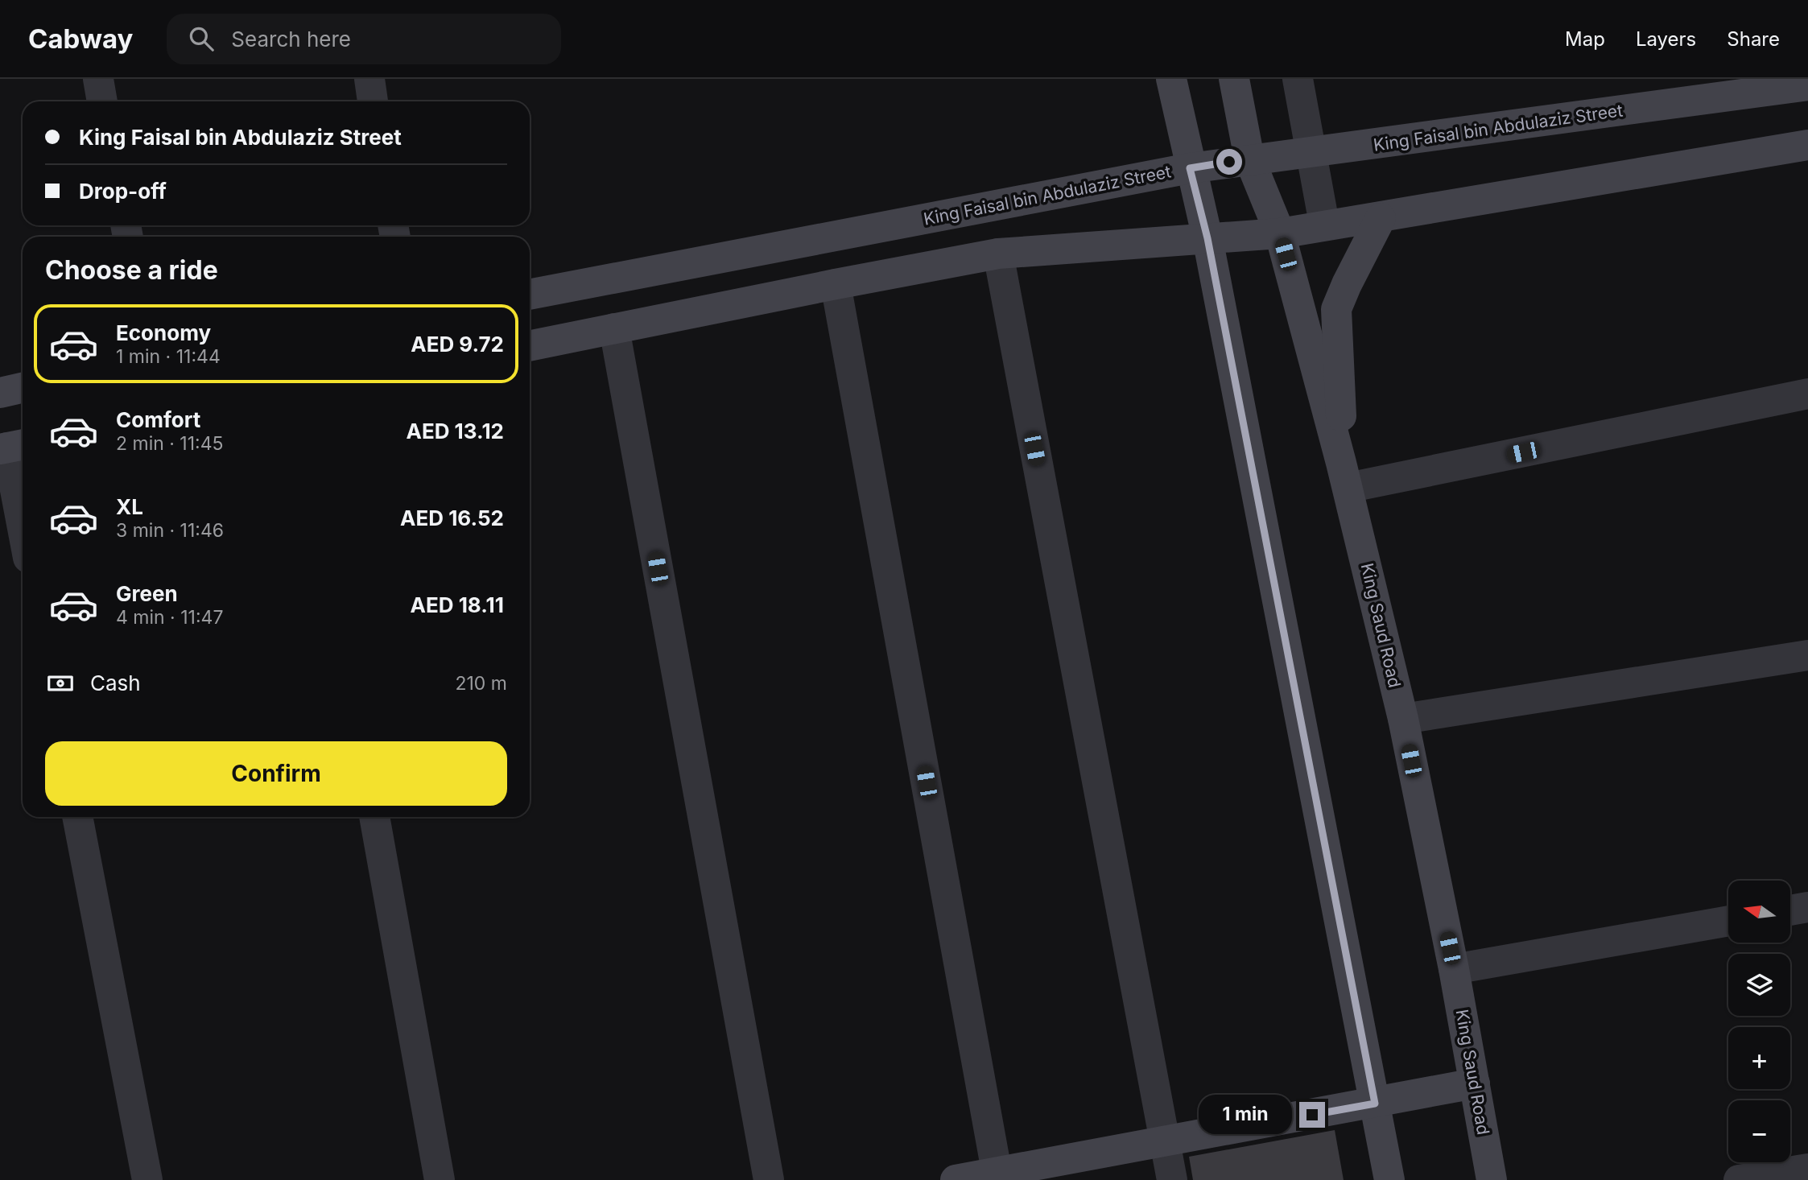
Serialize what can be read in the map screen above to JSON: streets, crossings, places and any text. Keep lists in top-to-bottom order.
{
  "streets": {
    "main road": ["King Faisal bin Abdulaziz Street", "King Saud Road"]
  },
  "crossings": [
    ["King Faisal bin Abdulaziz Street", "King Saud Road"]
  ],
  "north": "left",
  "page": {
    "header": "Cabway",
    "search": "Search here",
    "nav": ["Map", "Layers", "Share"],
    "banner": ["King Faisal bin Abdulaziz Street", "Drop-off"],
    "heading": "Choose a ride",
    "list": [
      {
        "name": "Economy",
        "note": "1 min · 11:44",
        "value": "AED 9.72"
      },
      {
        "name": "Comfort",
        "note": "2 min · 11:45",
        "value": "AED 13.12"
      },
      {
        "name": "XL",
        "note": "3 min · 11:46",
        "value": "AED 16.52"
      },
      {
        "name": "Green",
        "note": "4 min · 11:47",
        "value": "AED 18.11"
      }
    ],
    "pay": ["Cash", "210 m"],
    "buttons": "Confirm",
    "map_buttons": ["+", "−"],
    "bubble": "1 min"
  }
}
